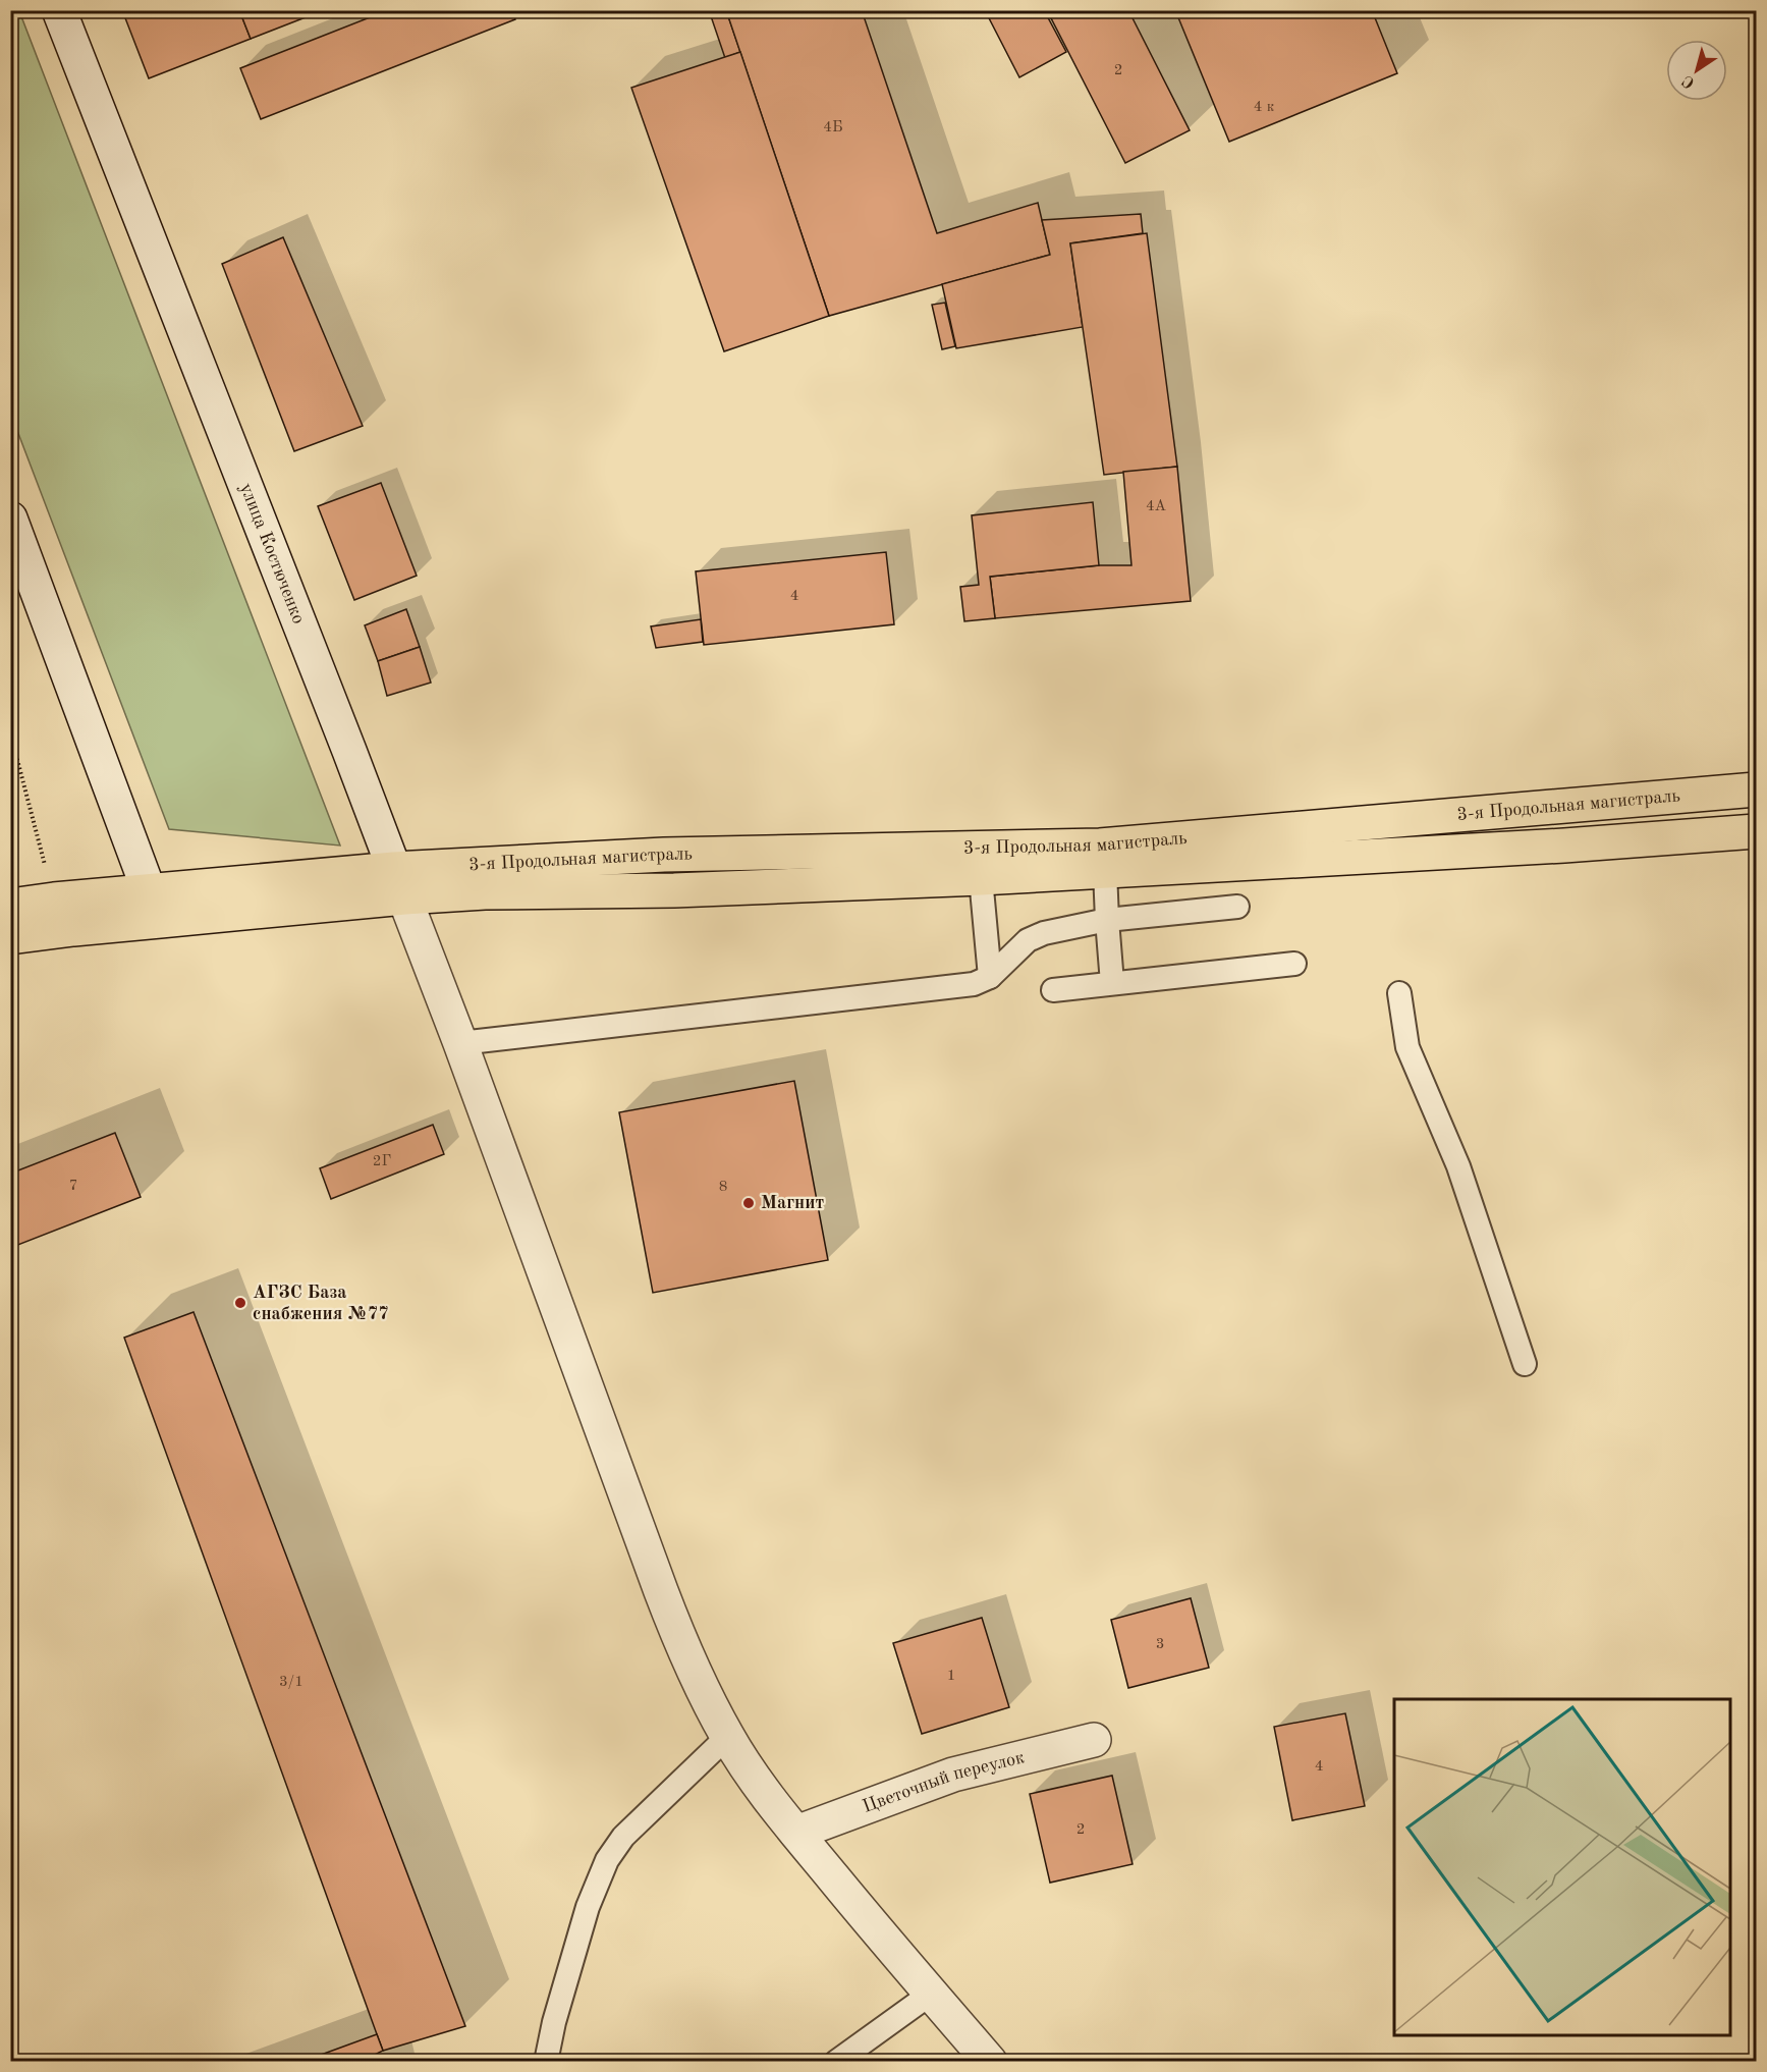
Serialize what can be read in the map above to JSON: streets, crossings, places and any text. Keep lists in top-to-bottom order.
{
  "streets": {
    "highway": ["3-я Продольная магистраль"],
    "street": ["улица Костюченко", "Цветочный переулок"]
  },
  "crossings": [
    ["улица Костюченко", "3-я Продольная магистраль"],
    ["улица Костюченко", "Цветочный переулок"]
  ],
  "places": ["Магнит", "АГЗС База снабжения №77"],
  "house_numbers": [
    "2",
    "4 к",
    "4Б",
    "4А",
    "4",
    "2Г",
    "7",
    "8",
    "3",
    "1",
    "3/1",
    "4",
    "2"
  ],
  "north": "bottom left"
}
